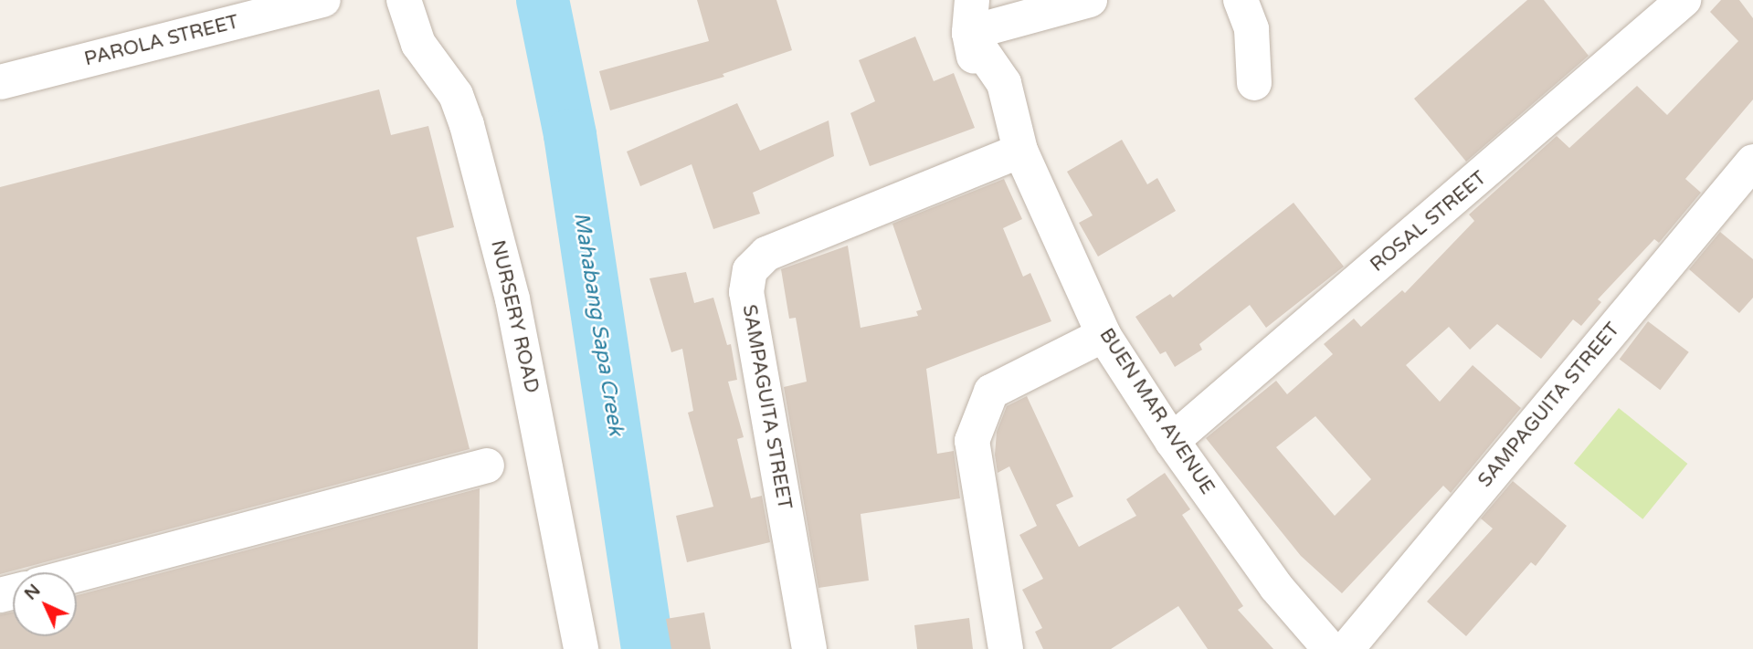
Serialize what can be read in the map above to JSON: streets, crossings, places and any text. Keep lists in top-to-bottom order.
{
  "streets": {
    "street": [
      "PAROLA STREET",
      "ROSAL STREET",
      "NURSERY ROAD",
      "SAMPAGUITA STREET",
      "BUEN MAR AVENUE"
    ]
  },
  "crossings": [
    ["ROSAL STREET", "BUEN MAR AVENUE"],
    ["SAMPAGUITA STREET", "BUEN MAR AVENUE"]
  ],
  "water": ["Mahabang Sapa Creek"],
  "north": "top left"
}
